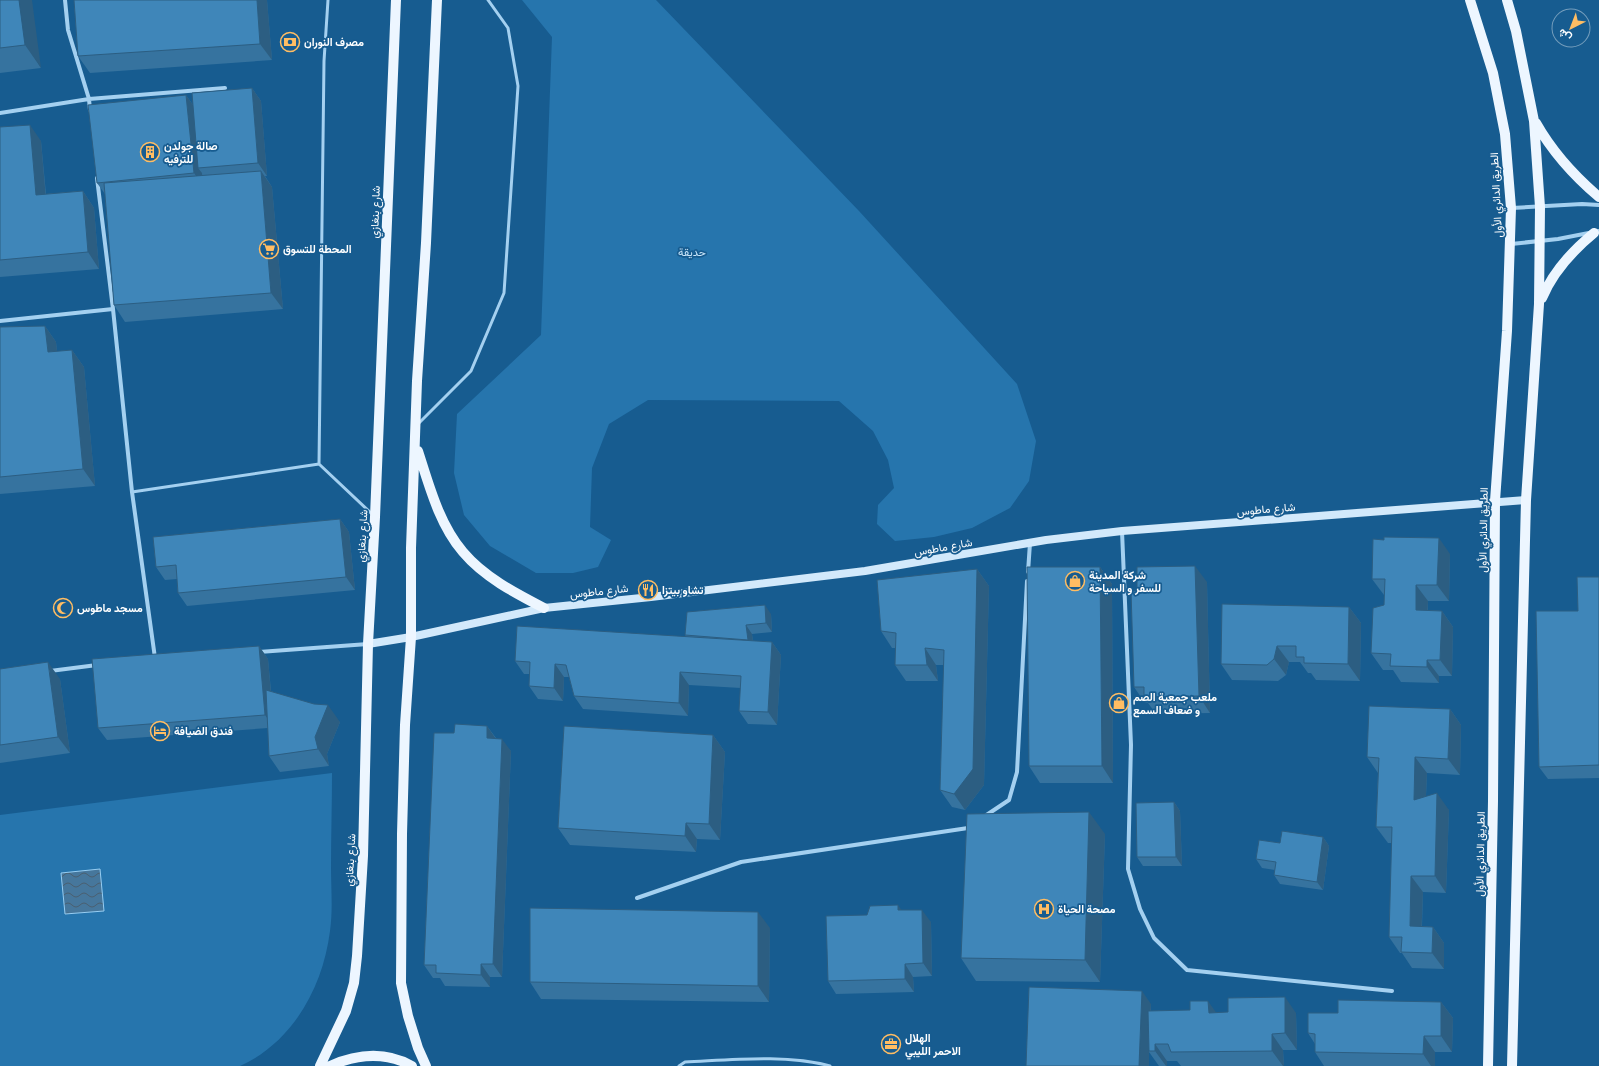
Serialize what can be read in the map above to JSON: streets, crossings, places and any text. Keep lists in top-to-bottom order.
{
  "streets": {
    "main road": ["الطريق الدائري الأول", "شارع بنغازي"],
    "street": ["شارع ماطوس"]
  },
  "crossings": [
    ["الطريق الدائري الأول", "شارع ماطوس"],
    ["شارع بنغازي", "شارع ماطوس"]
  ],
  "parks": ["حديقة"],
  "places": {
    "bank": ["مصرف النوران"],
    "building": ["صالة جولدن للترفيه"],
    "supermarket": ["المحطة للتسوق"],
    "shop": ["شركة المدينة للسفر و السياحة", "ملعب جمعية الصم و ضعاف السمع"],
    "restaurant": ["تشاو بيتزا"],
    "mosque": ["مسجد ماطوس"],
    "hotel": ["فندق الضيافة"],
    "hospital": ["مصحة الحياة"],
    "office": ["الهلال الاحمر الليبي"]
  },
  "north": "bottom left"
}
